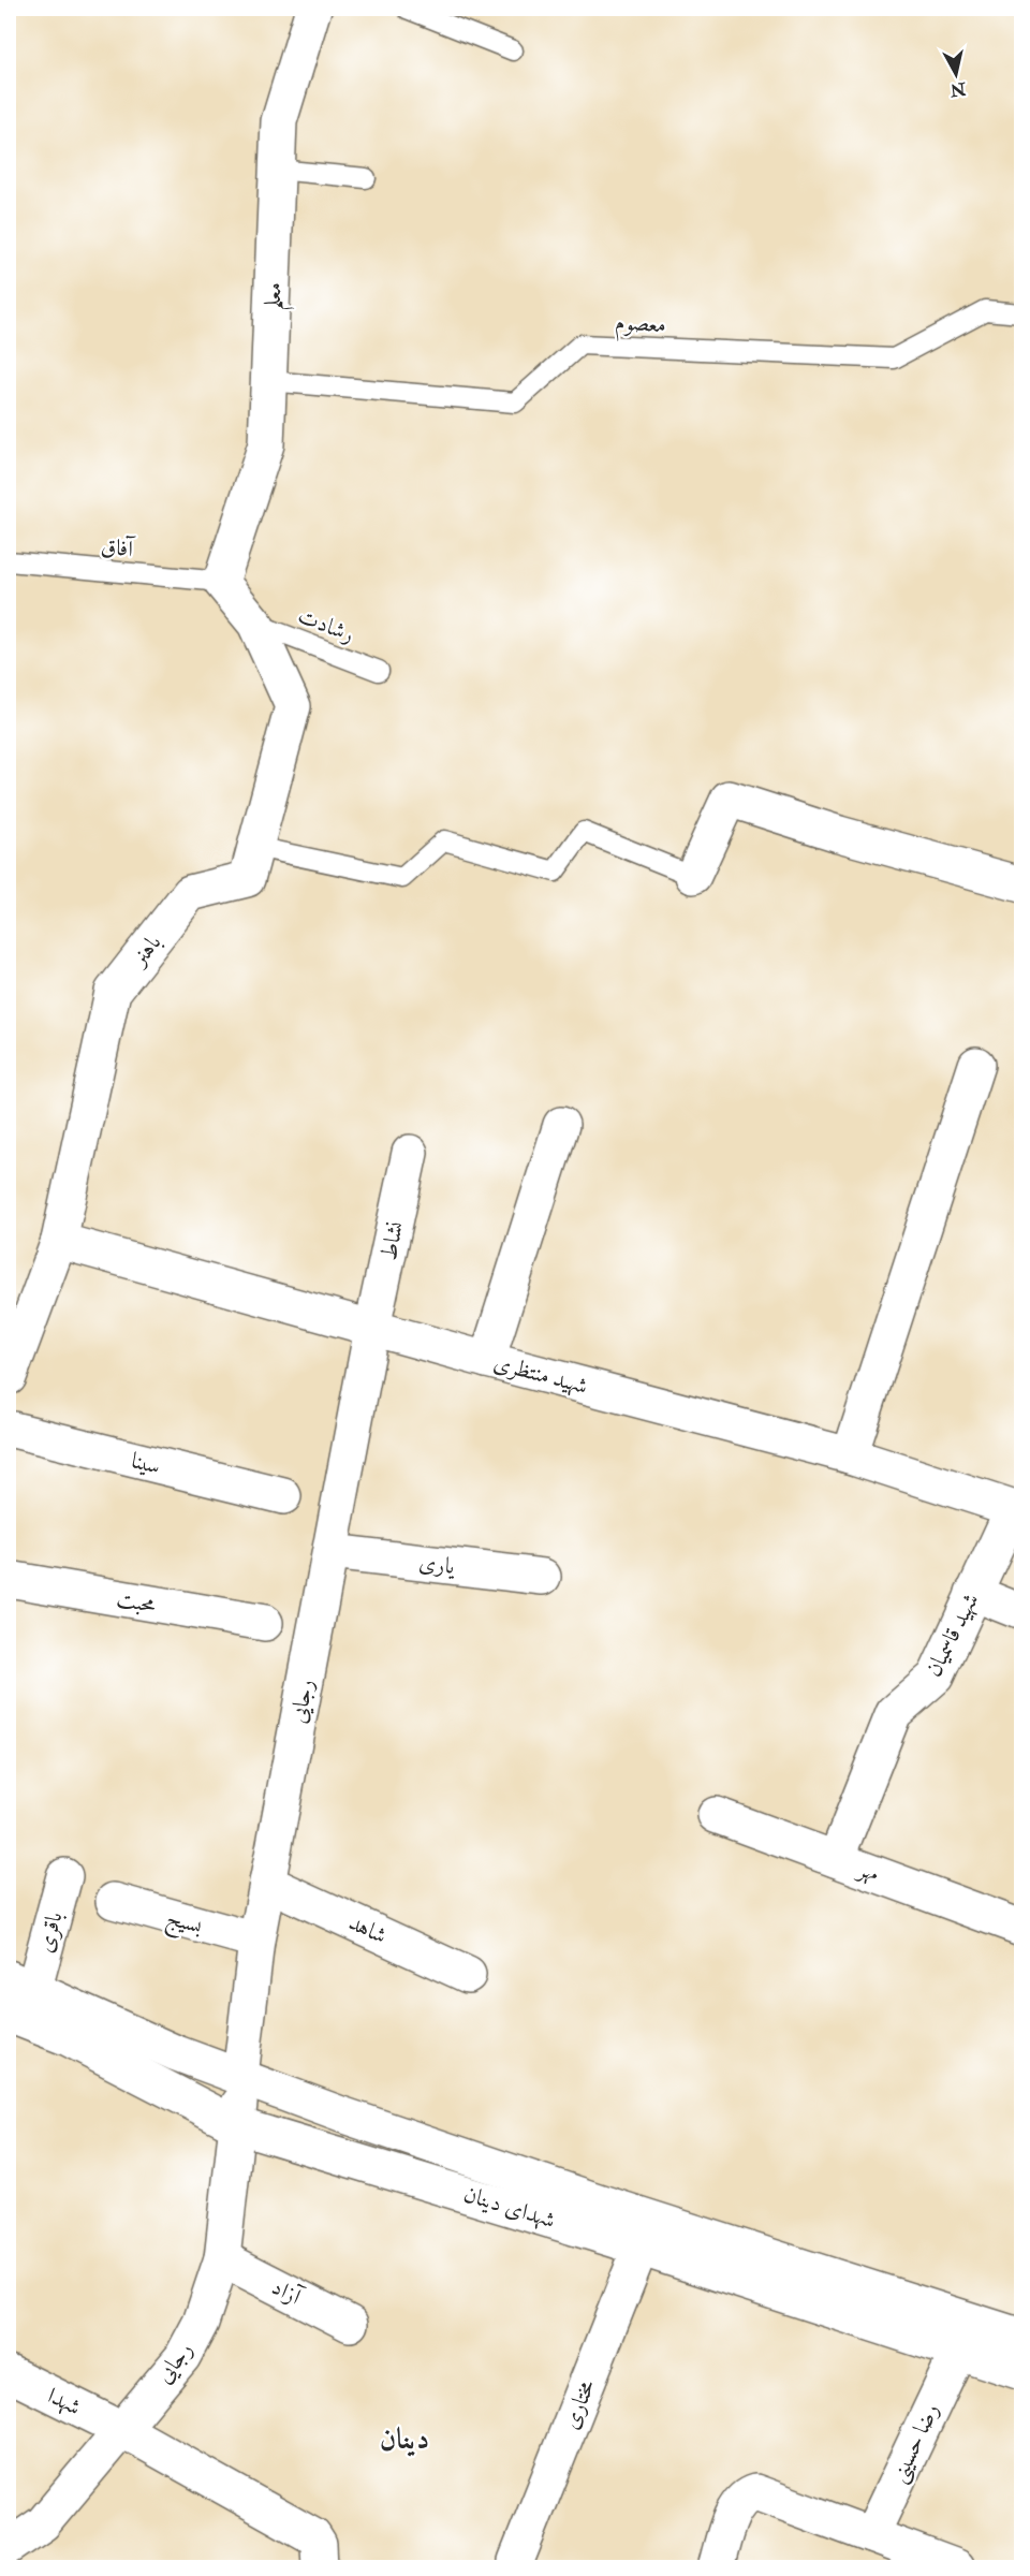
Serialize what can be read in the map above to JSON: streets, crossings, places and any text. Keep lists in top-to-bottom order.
{
  "streets": {
    "street": [
      "معلم",
      "باهنر",
      "نشاط",
      "شهید منتظری",
      "سینا",
      "یاری",
      "محبت",
      "شهید قاسمیان",
      "رجایی",
      "مهر",
      "بسیج",
      "شاهد",
      "باقری",
      "شهدای دینان",
      "آزاد",
      "شهدا",
      "مختاری",
      "رضا حسینی"
    ],
    "lane": ["معصوم", "آفاق", "رشادت"]
  },
  "crossings": [
    ["معلم", "معصوم"],
    ["معلم", "آفاق"],
    ["معلم", "باهنر"],
    ["آفاق", "باهنر"],
    ["رشادت", "باهنر"],
    ["باهنر", "شهید منتظری"],
    ["نشاط", "شهید منتظری"],
    ["نشاط", "رجایی"],
    ["شهید منتظری", "شهید قاسمیان"],
    ["شهید منتظری", "رجایی"],
    ["یاری", "رجایی"],
    ["شهید قاسمیان", "مهر"],
    ["رجایی", "بسیج"],
    ["رجایی", "شاهد"],
    ["رجایی", "شهدای دینان"],
    ["رجایی", "آزاد"],
    ["رجایی", "شهدا"],
    ["باقری", "شهدای دینان"],
    ["شهدای دینان", "مختاری"],
    ["شهدای دینان", "رضا حسینی"]
  ],
  "districts": ["دینان"],
  "north": "bottom"
}
